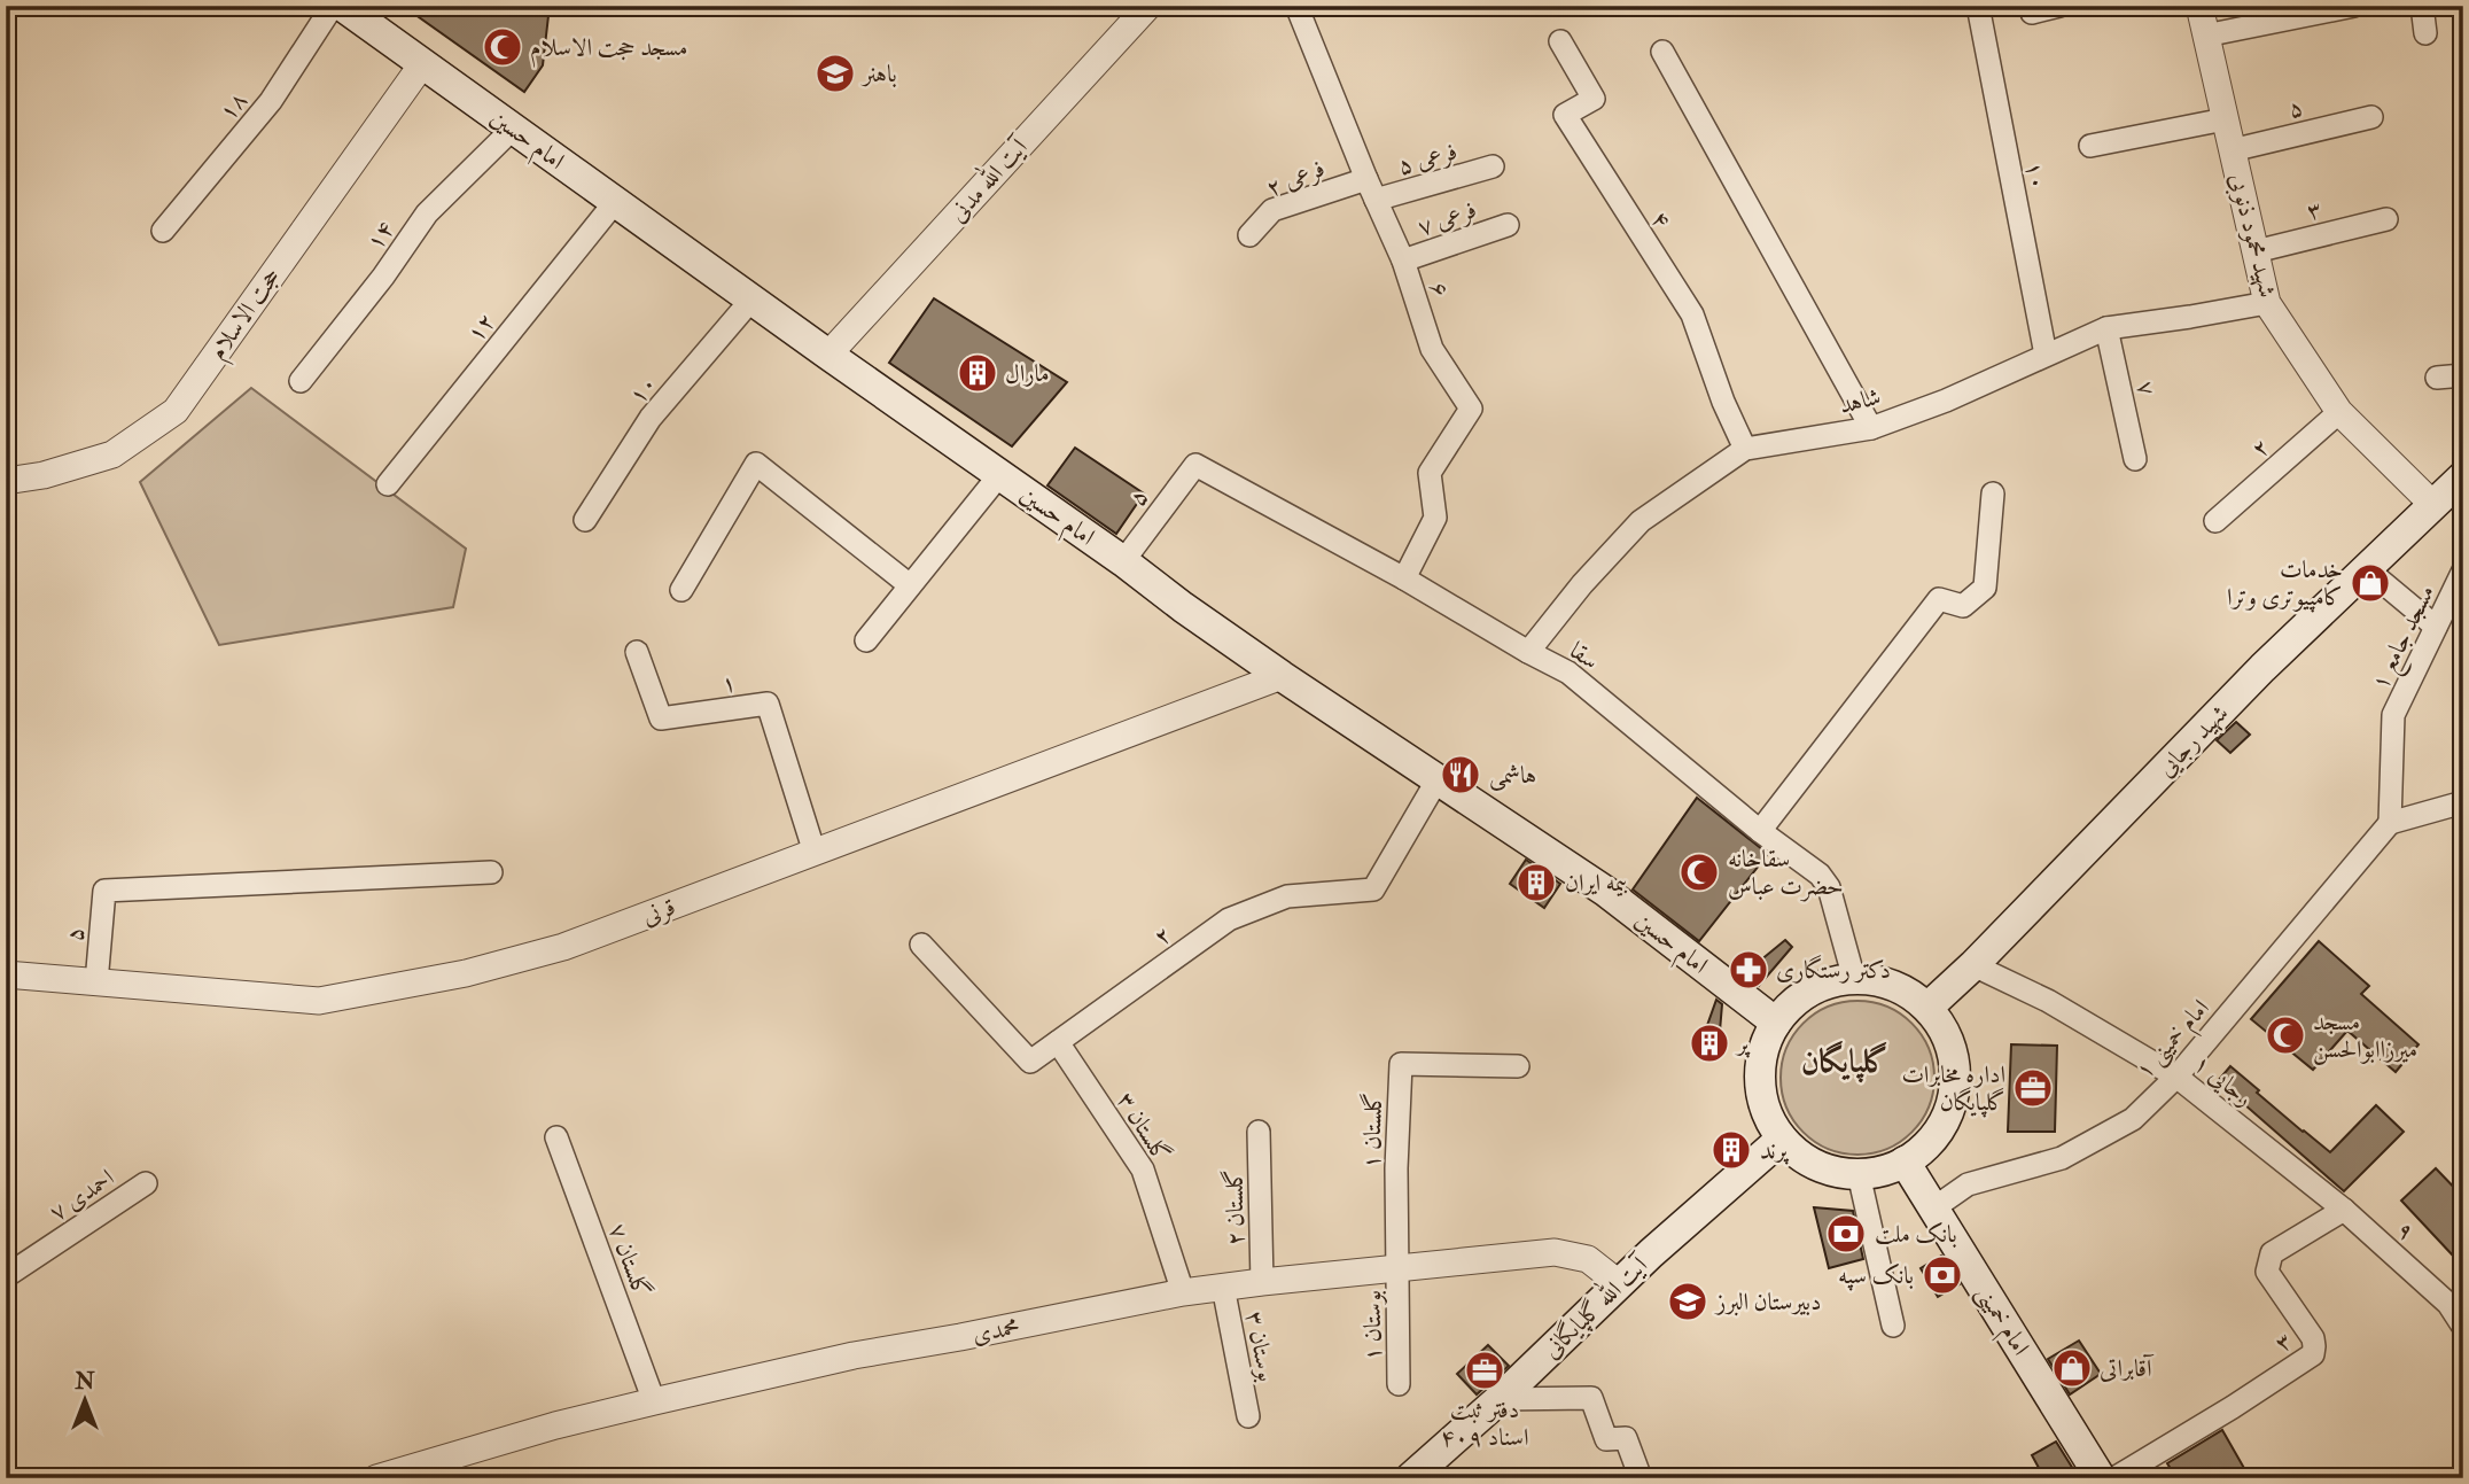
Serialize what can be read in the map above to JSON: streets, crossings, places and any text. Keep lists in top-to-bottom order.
{
  "streets": {
    "main road": [
      "امام حسین",
      "شهید رجایی",
      "آیت الله گلپایگانی",
      "امام خمینی"
    ],
    "street": [
      "۱۸",
      "۵",
      "فرعی ۵",
      "۱۰",
      "فرعی ۲",
      "آیت الله مدنی",
      "۳",
      "فرعی ۷",
      "۴",
      "۱۴",
      "شهید محمود ذنوبی",
      "۶",
      "حجت الاسلام",
      "۱۲",
      "۷",
      "شاهد",
      "۲",
      "مسجد جامع ۱",
      "سقا",
      "۱",
      "قرنی",
      "امام خمینی ۱",
      "رجایی ۱",
      "گلستان ۳",
      "گلستان ۱",
      "احمدی ۷",
      "گلستان ۲",
      "۹",
      "گلستان ۷",
      "بوستان ۱",
      "محمدی",
      "بوستان ۳"
    ]
  },
  "crossings": [
    ["۵", "امام حسین"],
    ["۵", "شهید محمود ذنوبی"],
    ["۵", "سقا"],
    ["۵", "قرنی"],
    ["امام حسین", "۱۰"],
    ["امام حسین", "آیت الله مدنی"],
    ["امام حسین", "۱۴"],
    ["امام حسین", "حجت الاسلام"],
    ["امام حسین", "۱۲"],
    ["امام حسین", "۲"],
    ["امام حسین", "سقا"],
    ["امام حسین", "شهید رجایی"],
    ["امام حسین", "قرنی"],
    ["امام حسین", "آیت الله گلپایگانی"],
    ["امام حسین", "امام خمینی"],
    ["فرعی ۵", "فرعی ۲"],
    ["فرعی ۵", "۶"],
    ["۱۰", "شاهد"],
    ["فرعی ۲", "۶"],
    ["۳", "شهید محمود ذنوبی"],
    ["۳", "رجایی ۱"],
    ["۳", "۹"],
    ["فرعی ۷", "۶"],
    ["۴", "شاهد"],
    ["شهید محمود ذنوبی", "شاهد"],
    ["شهید محمود ذنوبی", "۲"],
    ["شهید محمود ذنوبی", "شهید رجایی"],
    ["۶", "سقا"],
    ["۷", "شاهد"],
    ["شاهد", "سقا"],
    ["۲", "گلستان ۳"],
    ["مسجد جامع ۱", "امام خمینی ۱"],
    ["سقا", "شهید رجایی"],
    ["سقا", "آیت الله گلپایگانی"],
    ["سقا", "امام خمینی"],
    ["۱", "قرنی"],
    ["شهید رجایی", "رجایی ۱"],
    ["شهید رجایی", "آیت الله گلپایگانی"],
    ["شهید رجایی", "امام خمینی"],
    ["امام خمینی ۱", "رجایی ۱"],
    ["امام خمینی ۱", "امام خمینی"],
    ["رجایی ۱", "۹"],
    ["گلستان ۳", "محمدی"],
    ["گلستان ۱", "بوستان ۱"],
    ["گلستان ۱", "محمدی"],
    ["گلستان ۲", "محمدی"],
    ["گلستان ۷", "محمدی"],
    ["آیت الله گلپایگانی", "امام خمینی"],
    ["آیت الله گلپایگانی", "محمدی"],
    ["بوستان ۱", "محمدی"],
    ["محمدی", "بوستان ۳"]
  ],
  "districts": ["گلپایگان"],
  "places": {
    "mosque": ["مسجد حجت الاسلام", "سقاخانه حضرت عباس", "مسجد میرزاابوالحسن"],
    "school or university": ["باهنر", "دبیرستان البرز"],
    "building": [
      "مارال",
      "بیمه ایران",
      "پر",
      "پرند"
    ],
    "shop": ["خدمات کامپیوتری وترا", "آقابراتی"],
    "restaurant": ["هاشمی"],
    "pharmacy": ["دکتر رستگاری"],
    "office": ["اداره مخابرات گلپایگان", "دفتر ثبت اسناد ۴۰۹"],
    "bank": ["بانک ملت", "بانک سپه"]
  },
  "north": "top"
}
